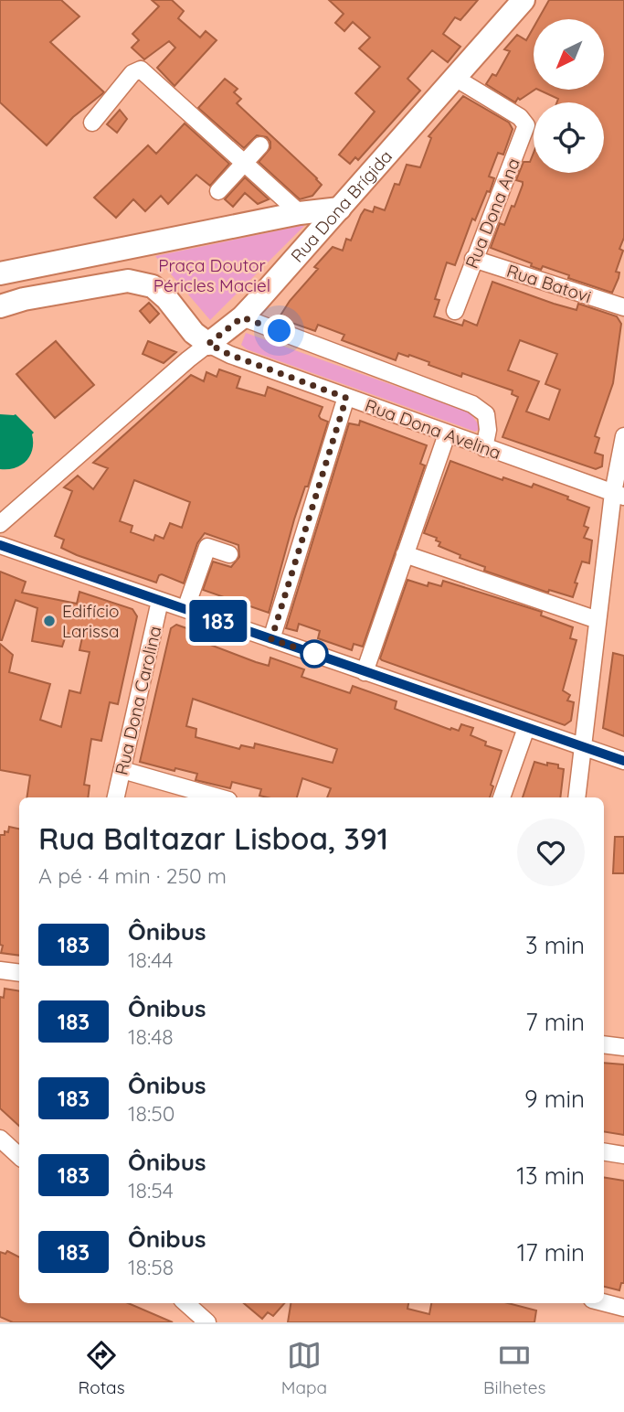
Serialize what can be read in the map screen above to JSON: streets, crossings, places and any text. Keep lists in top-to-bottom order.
{
  "streets": {
    "street": [
      "Rua Dona Brígida",
      "Rua Dona Ana",
      "Rua Batovi",
      "Rua Dona Avelina",
      "Rua Dona Carolina"
    ]
  },
  "crossings": [
    ["Rua Dona Brígida", "Rua Dona Ana"],
    ["Rua Dona Brígida", "Rua Dona Avelina"],
    ["Rua Dona Ana", "Rua Batovi"]
  ],
  "parks": ["Praça Doutor Péricles Maciel"],
  "places": ["Edifício Larissa"],
  "lines": ["bus line 183"],
  "north": "bottom left",
  "page": {
    "on_map": "183",
    "heading": ["Rua Baltazar Lisboa, 391", "A pé · 4 min · 250 m"],
    "list": [
      {
        "mark": "183",
        "name": "Ônibus",
        "note": "18:44",
        "value": "3 min"
      },
      {
        "mark": "183",
        "name": "Ônibus",
        "note": "18:48",
        "value": "7 min"
      },
      {
        "mark": "183",
        "name": "Ônibus",
        "note": "18:50",
        "value": "9 min"
      },
      {
        "mark": "183",
        "name": "Ônibus",
        "note": "18:54",
        "value": "13 min"
      },
      {
        "mark": "183",
        "name": "Ônibus",
        "note": "18:58",
        "value": "17 min"
      }
    ],
    "tabs": ["Rotas", "Mapa", "Bilhetes"]
  }
}
